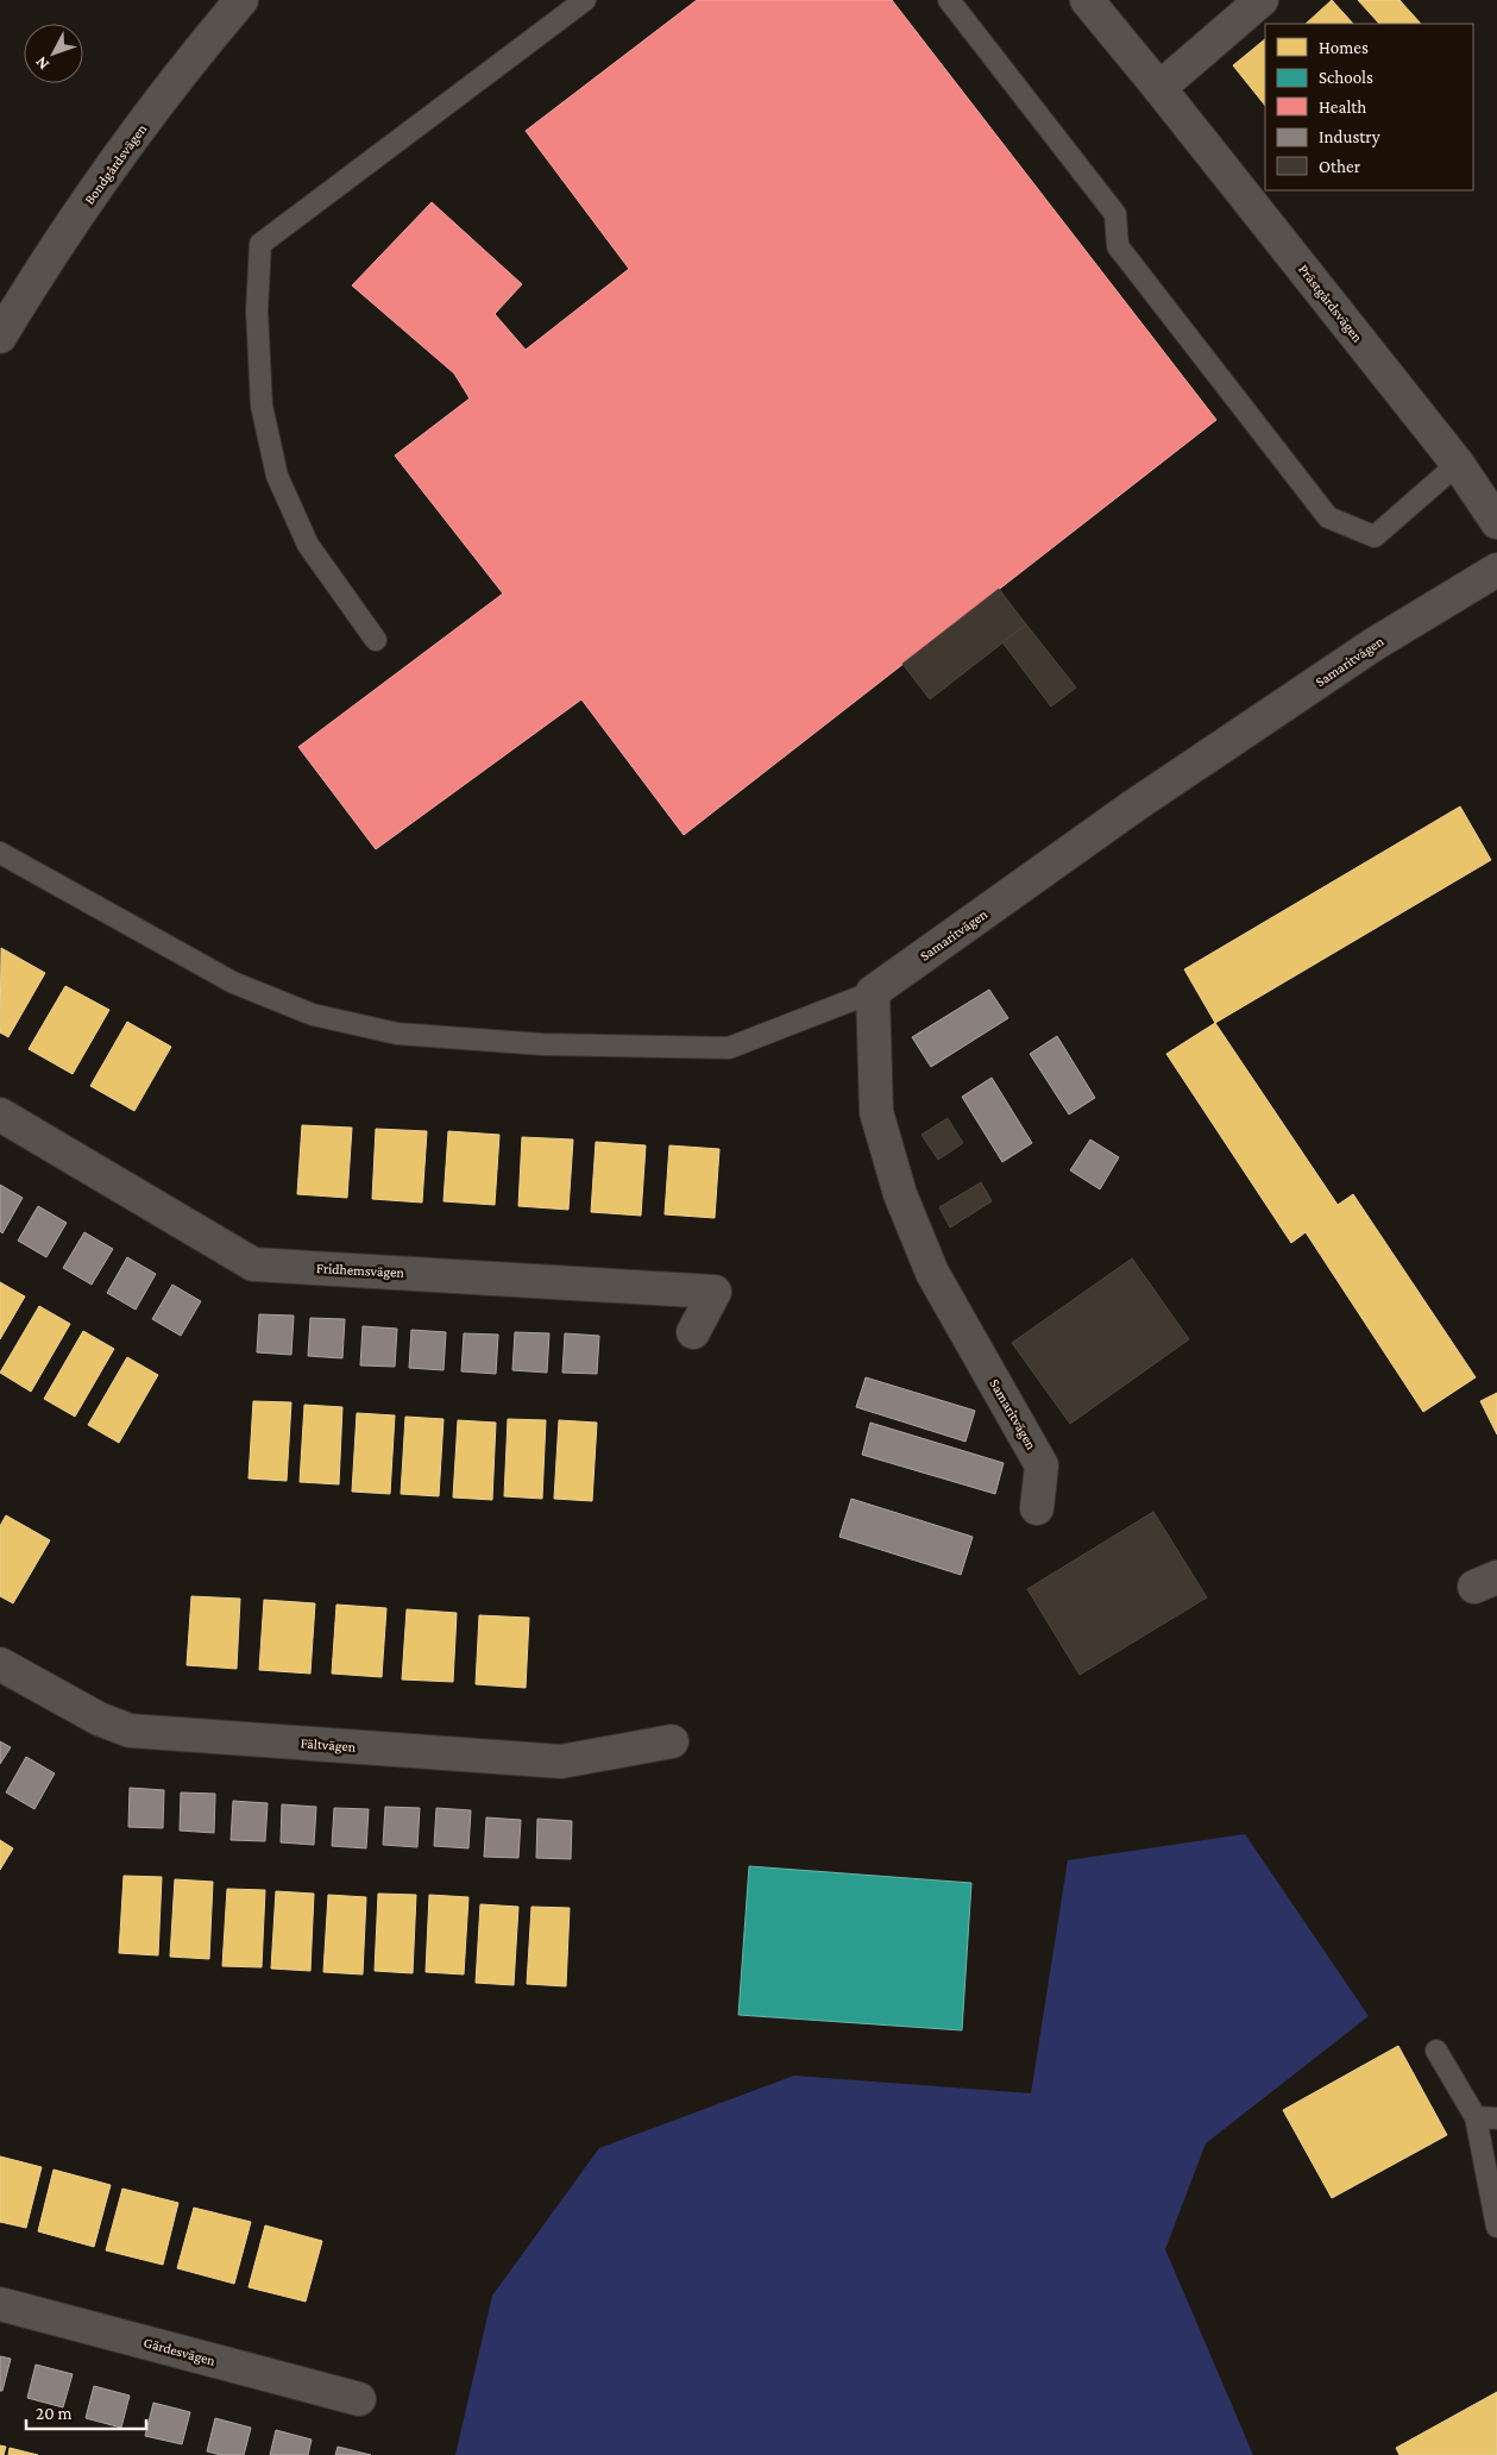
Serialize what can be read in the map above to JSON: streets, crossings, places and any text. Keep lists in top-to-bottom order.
{
  "streets": {
    "street": [
      "Bondgårdsvägen",
      "Prästgårdsvägen",
      "Samaritvägen",
      "Fridhemsvägen",
      "Fältvägen",
      "Gärdesvägen"
    ]
  },
  "legend": [
    "Homes",
    "Schools",
    "Health",
    "Industry",
    "Other"
  ],
  "scale_bar": "20 m",
  "north": "bottom left"
}
